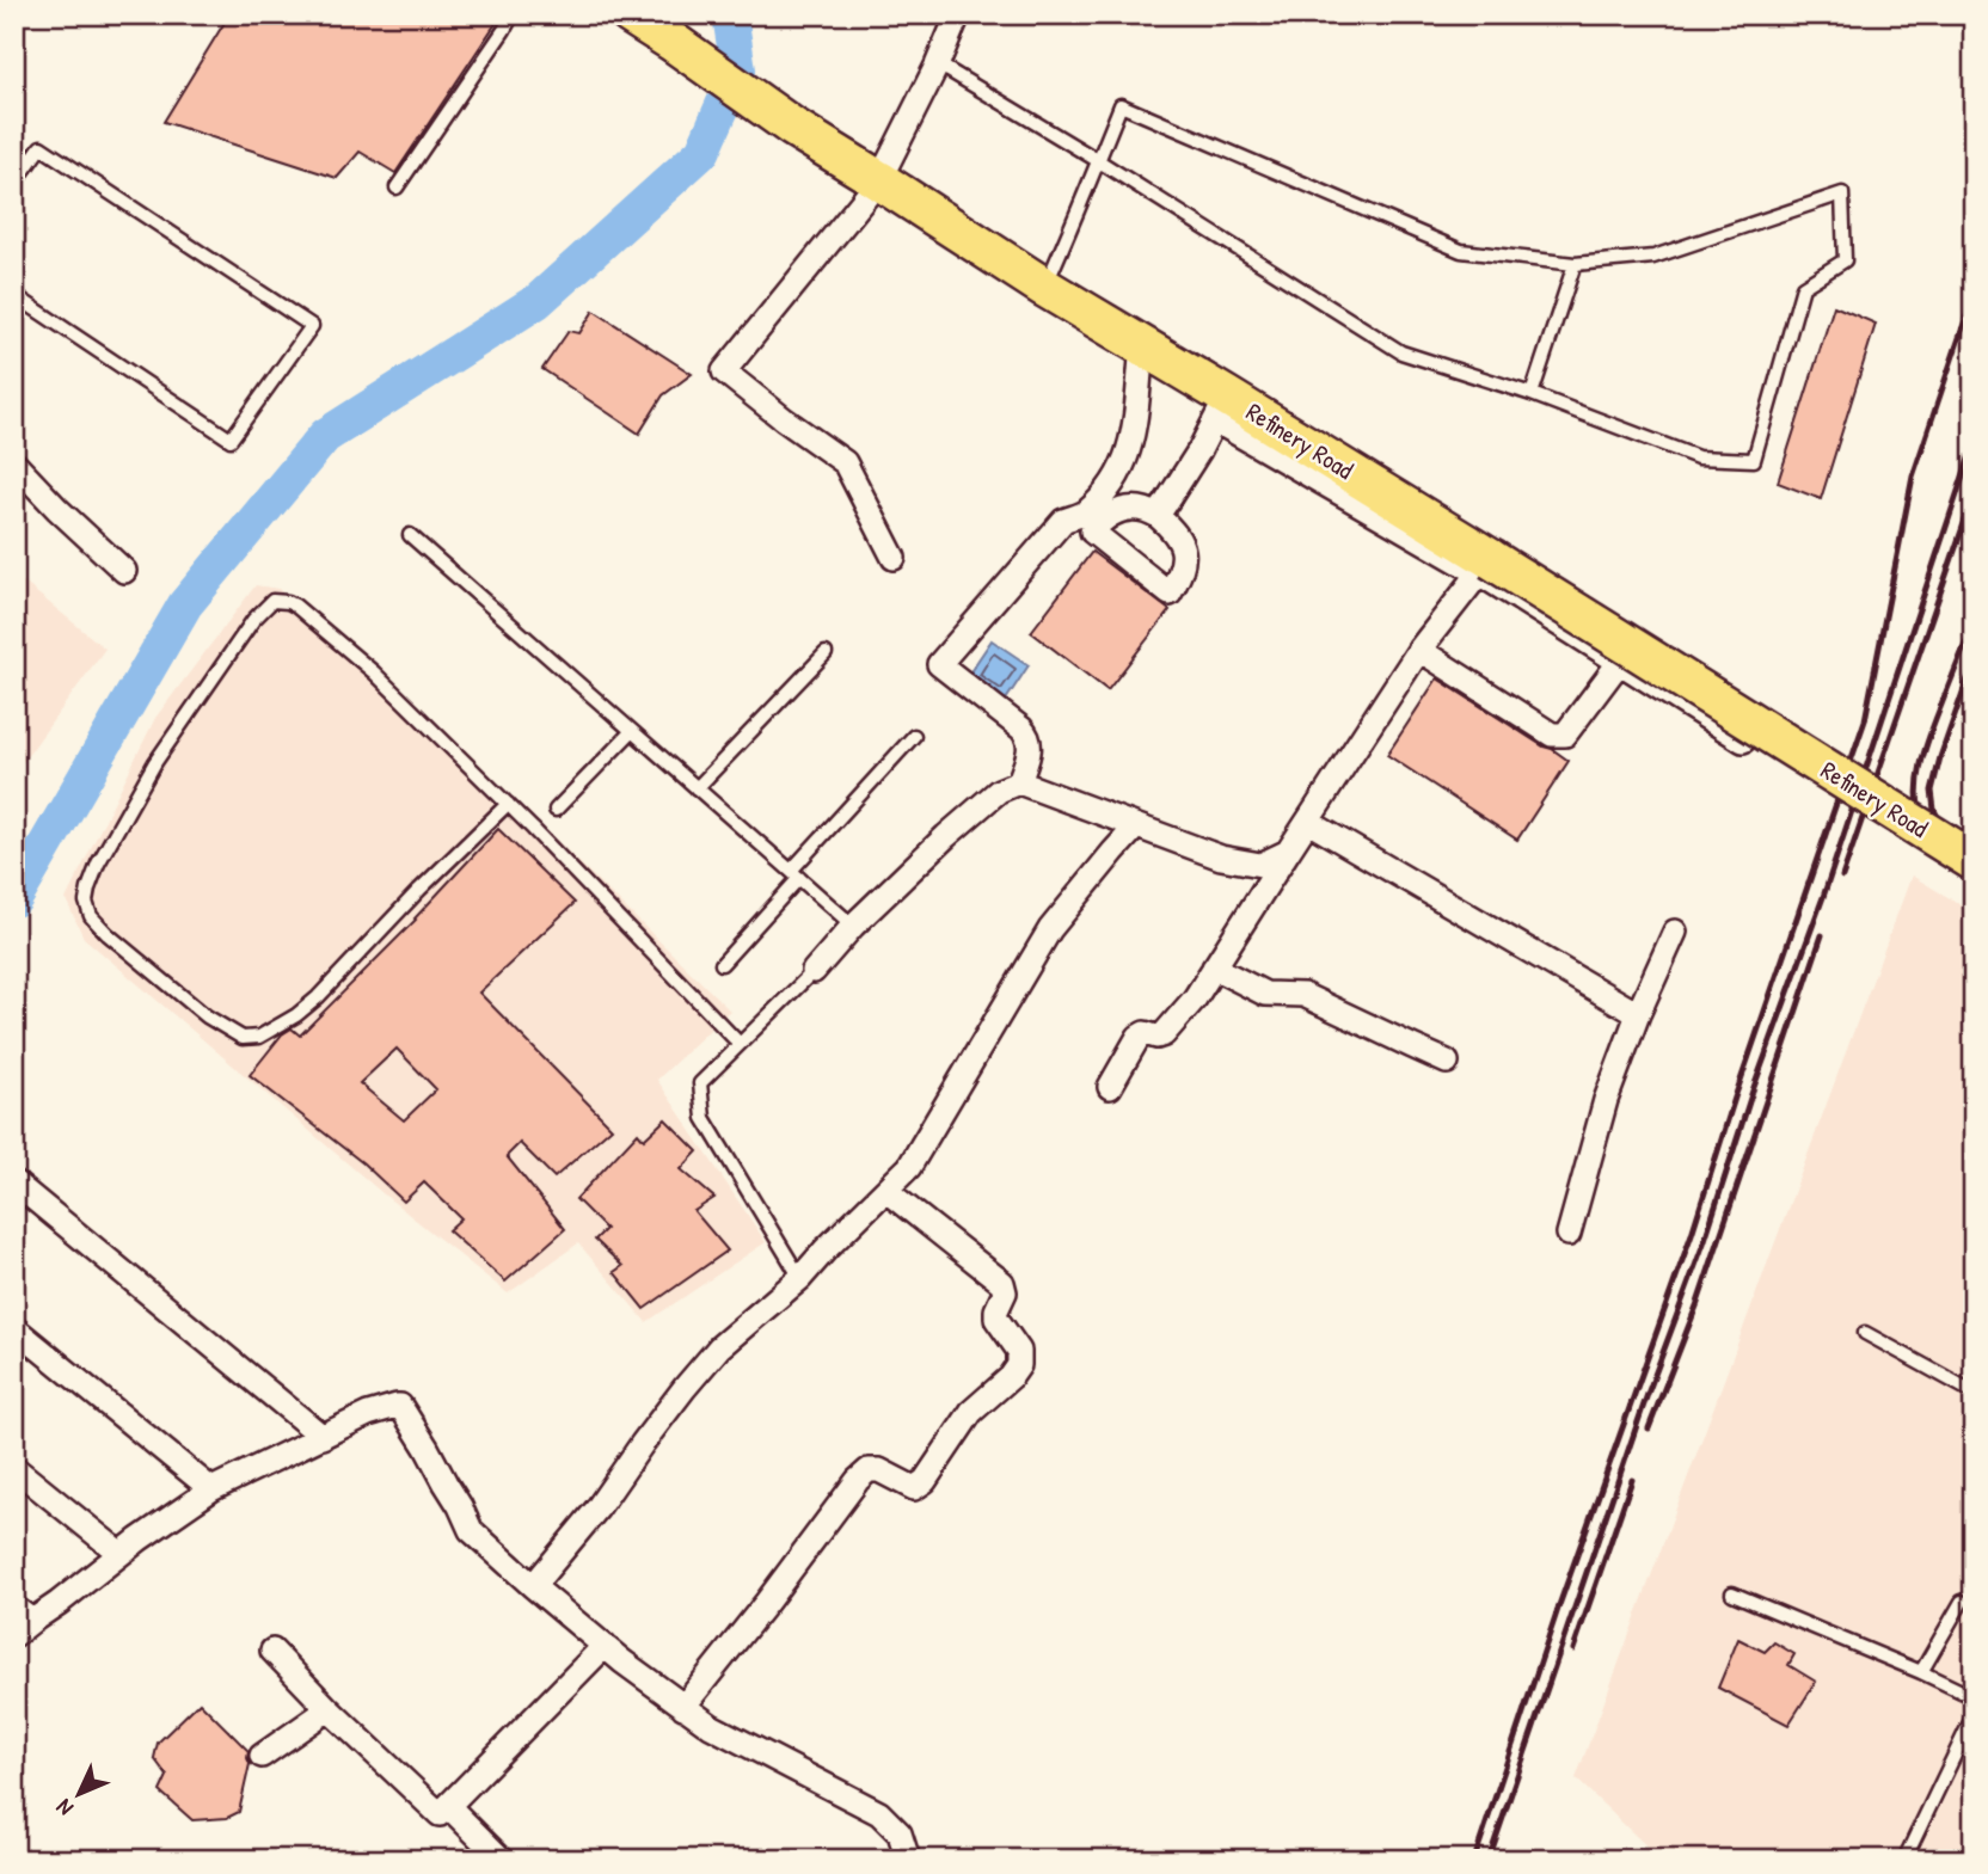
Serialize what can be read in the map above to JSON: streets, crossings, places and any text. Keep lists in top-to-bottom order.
{
  "streets": {
    "highway": ["Refinery Road"]
  },
  "north": "bottom left"
}
